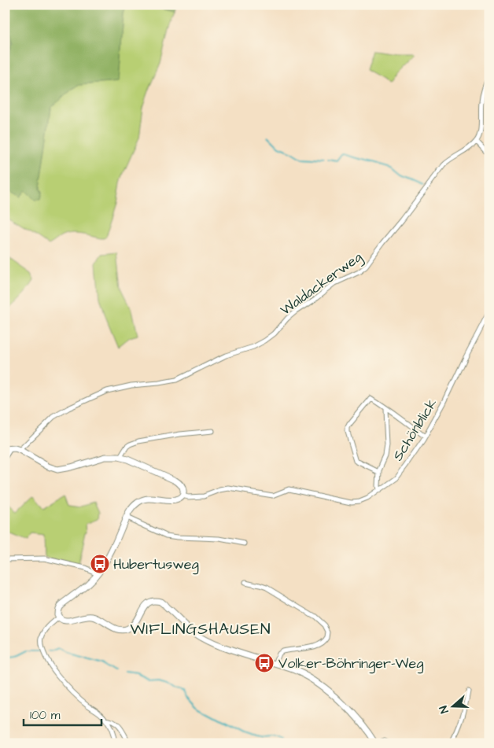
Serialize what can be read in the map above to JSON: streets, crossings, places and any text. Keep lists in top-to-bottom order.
{
  "streets": {
    "street": ["Waldackerweg", "Schönblick"]
  },
  "districts": ["WIFLINGSHAUSEN"],
  "places": {
    "bus stop": ["Hubertusweg", "Volker-Böhringer-Weg"]
  },
  "scale_bar": "100 m",
  "north": "left"
}
